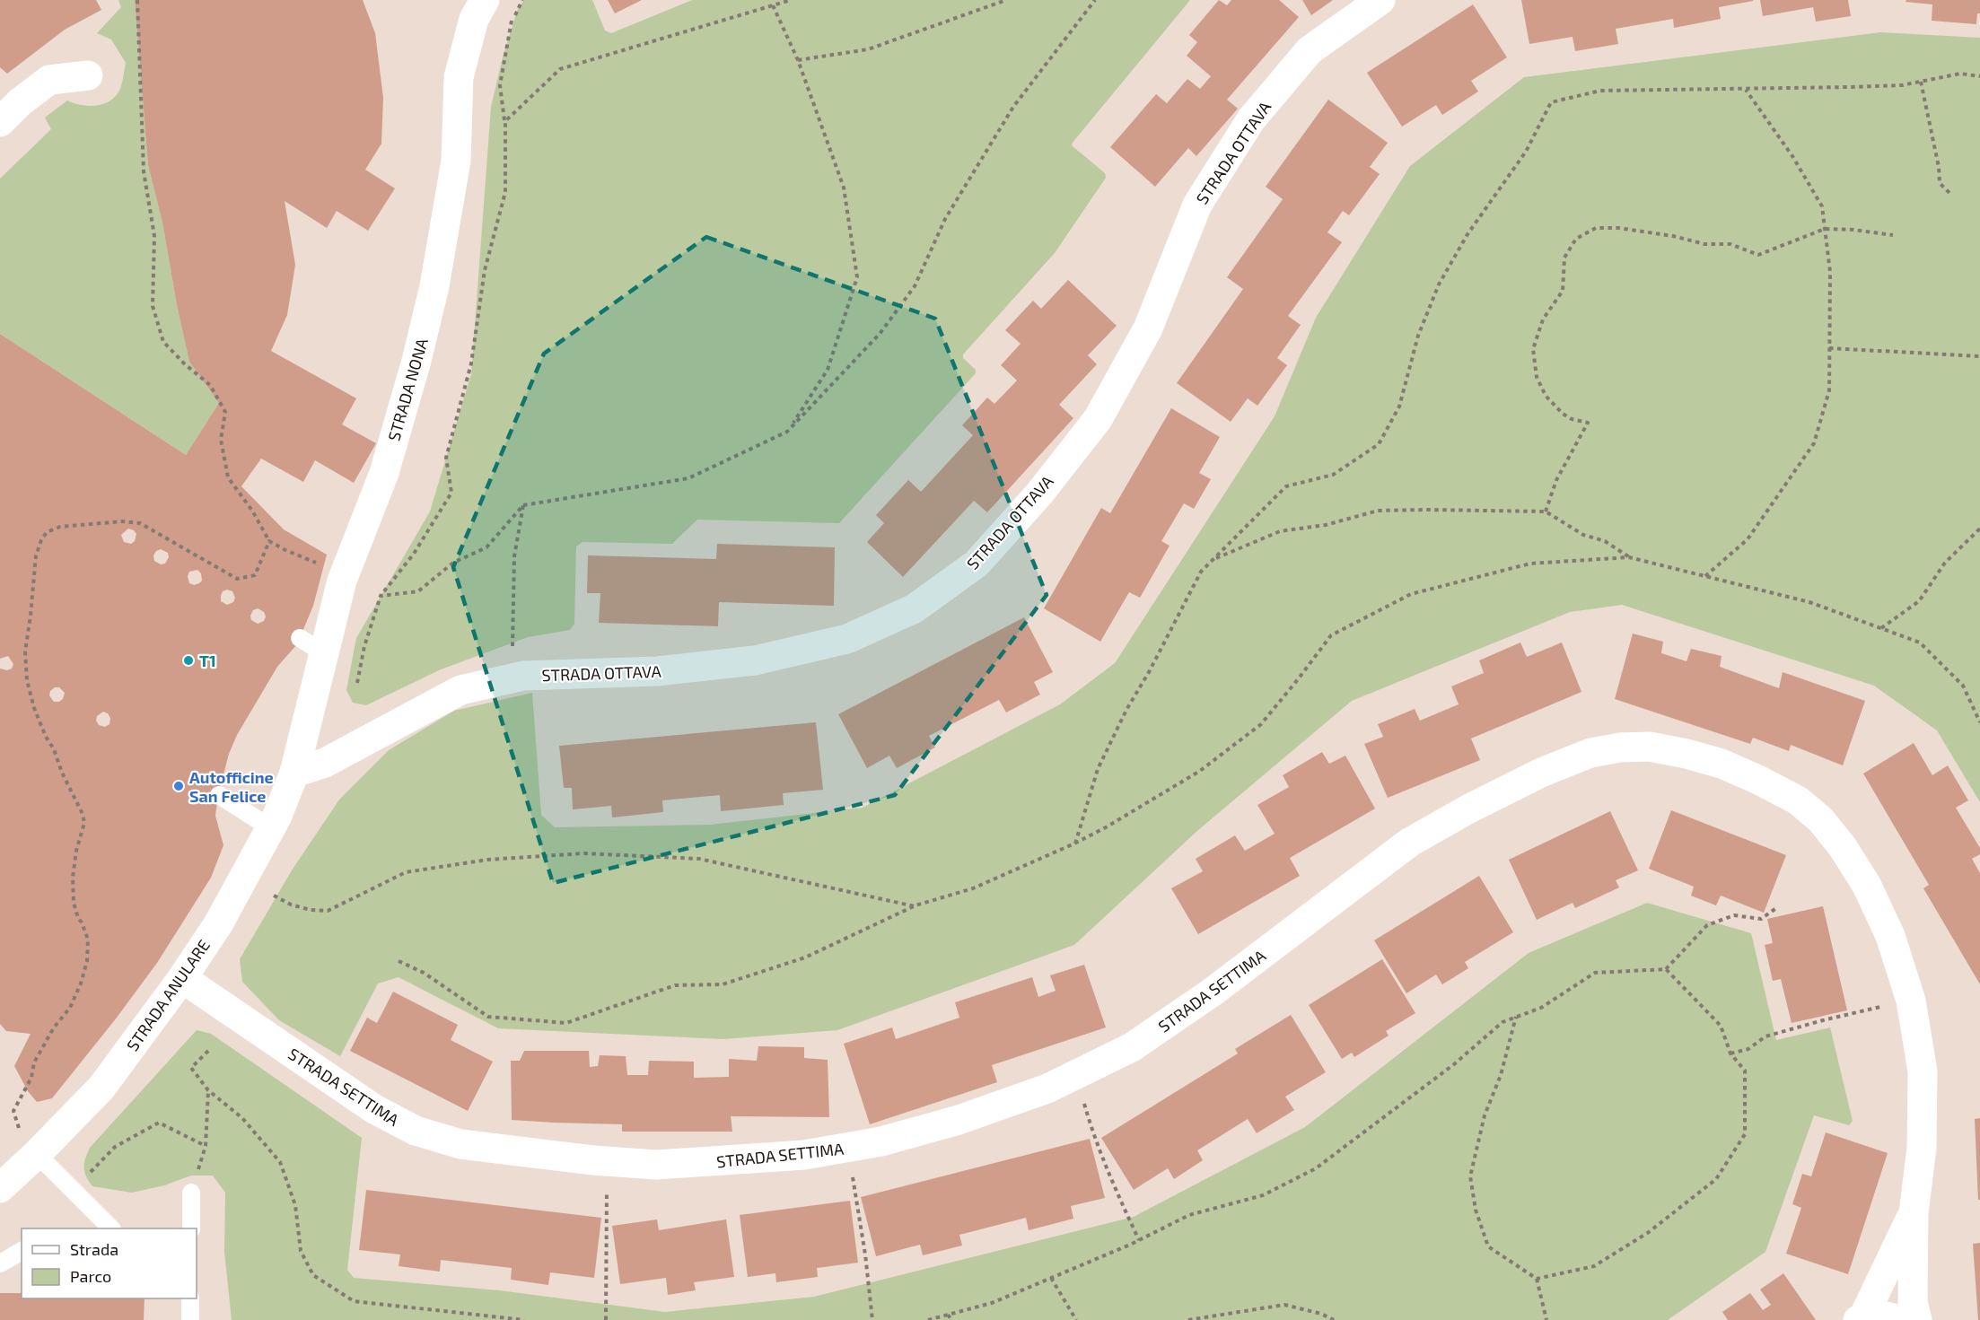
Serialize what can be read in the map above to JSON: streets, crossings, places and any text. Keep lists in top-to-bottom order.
{
  "streets": {
    "street": [
      "STRADA OTTAVA",
      "STRADA NONA",
      "STRADA SETTIMA",
      "STRADA ANULARE"
    ]
  },
  "crossings": [
    ["STRADA OTTAVA", "STRADA NONA"],
    ["STRADA OTTAVA", "STRADA ANULARE"],
    ["STRADA NONA", "STRADA ANULARE"],
    ["STRADA SETTIMA", "STRADA ANULARE"]
  ],
  "places": ["T1", "Autofficine San Felice"],
  "legend": ["Strada", "Parco"]
}
